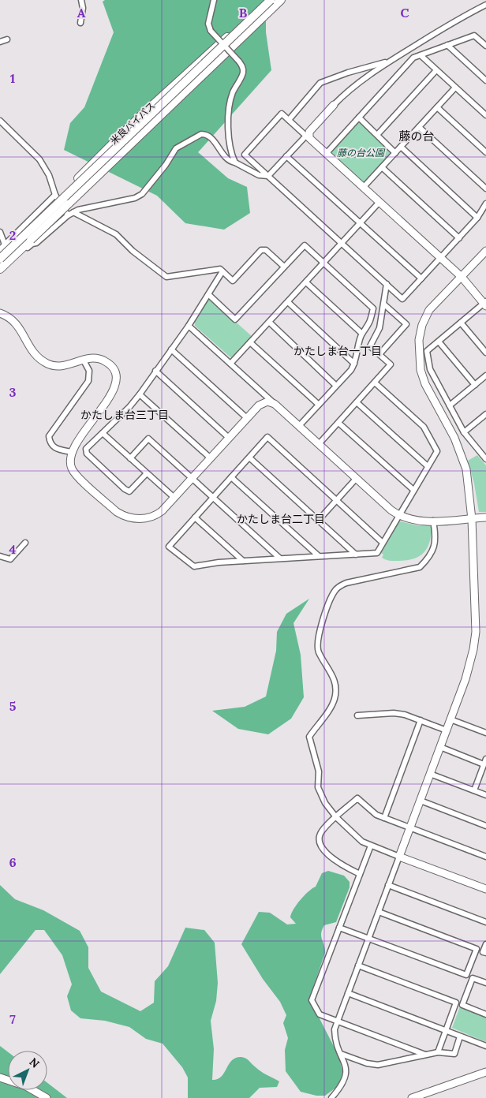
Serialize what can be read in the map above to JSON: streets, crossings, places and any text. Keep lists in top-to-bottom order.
{
  "streets": {
    "main road": ["米良バイパス"]
  },
  "districts": [
    "藤の台",
    "かたしま台一丁目",
    "かたしま台三丁目",
    "かたしま台二丁目"
  ],
  "parks": ["藤の台公園"],
  "north": "top right",
  "grid": {
    "columns": ["A", "B", "C"],
    "rows": [
      "1",
      "2",
      "3",
      "4",
      "5",
      "6",
      "7"
    ]
  }
}
